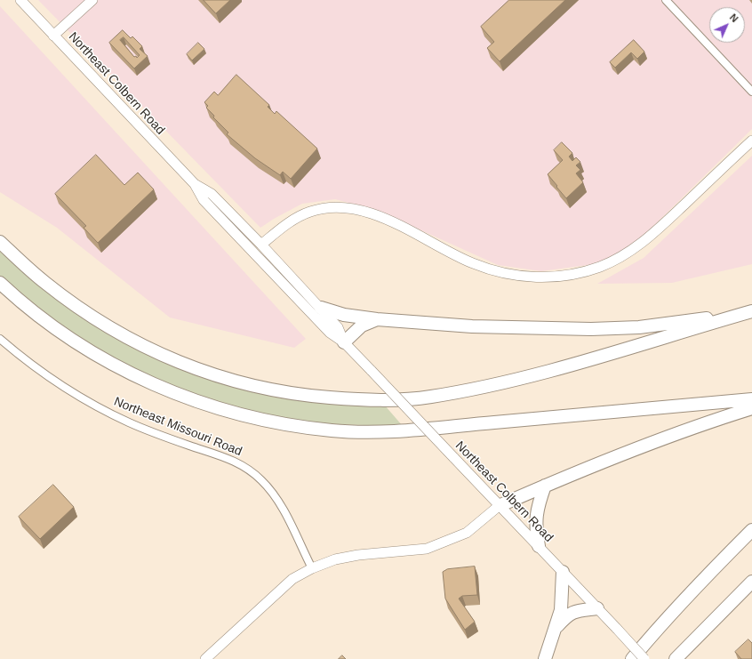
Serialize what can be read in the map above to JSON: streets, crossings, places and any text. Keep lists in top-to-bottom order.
{
  "streets": {
    "main road": ["Northeast Colbern Road"],
    "street": ["Northeast Missouri Road"]
  },
  "north": "top right"
}
